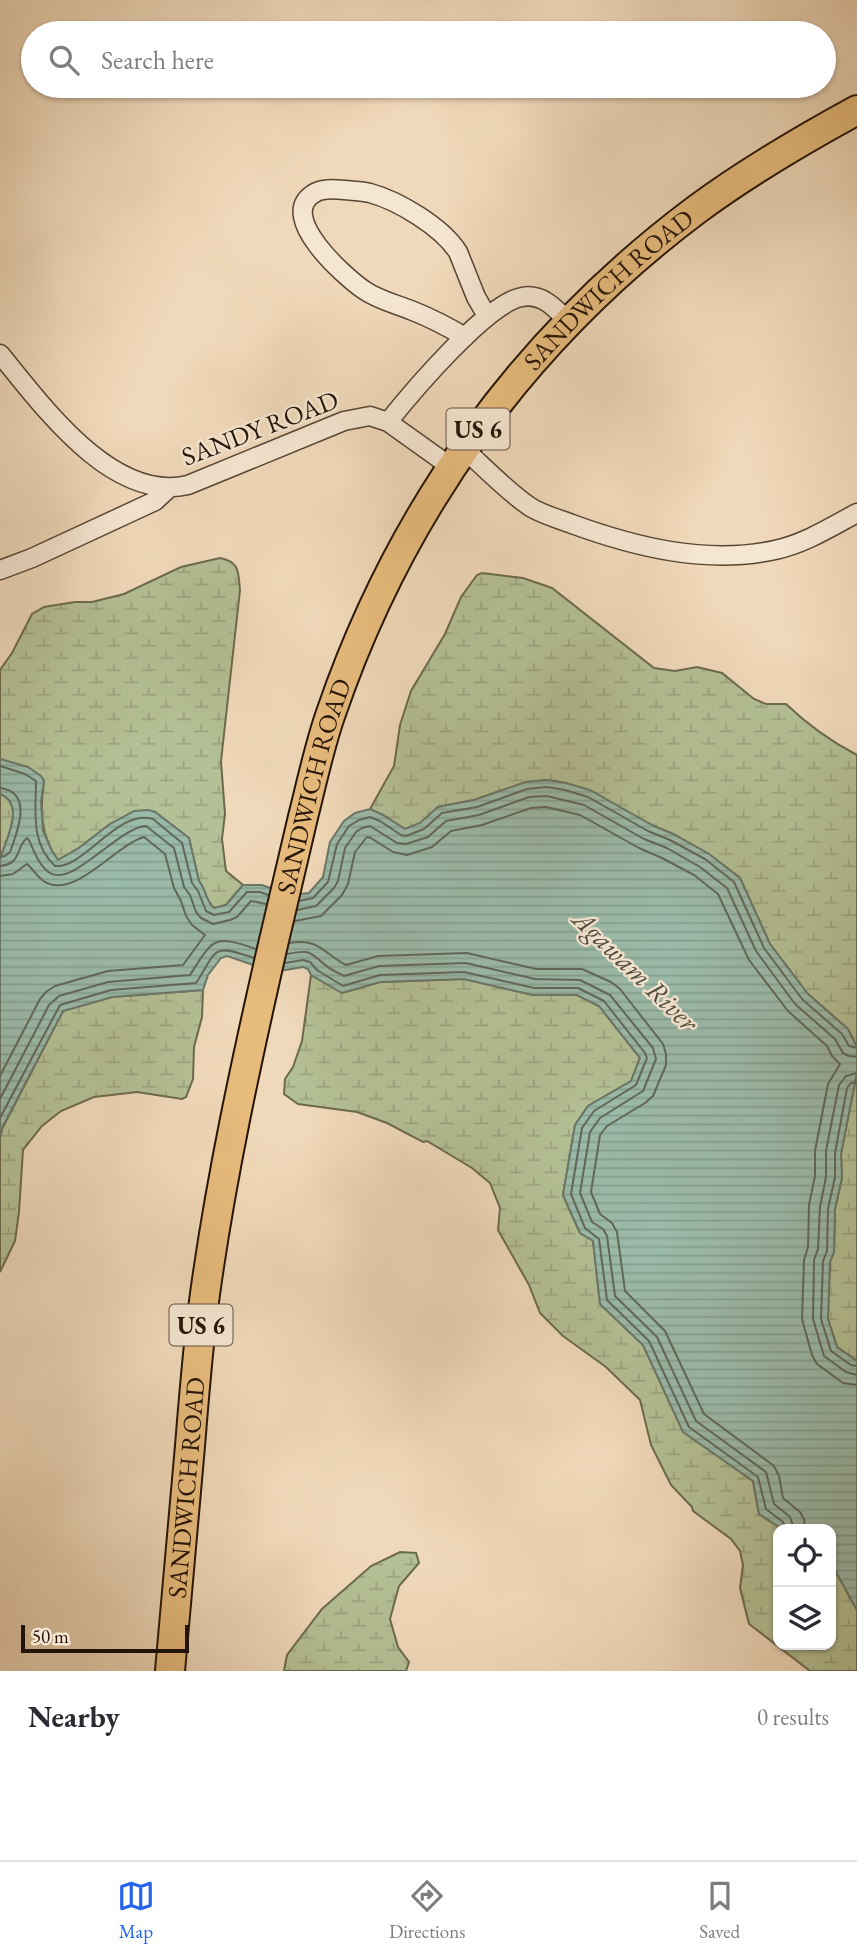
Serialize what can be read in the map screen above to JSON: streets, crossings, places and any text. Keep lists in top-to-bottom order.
{
  "streets": {
    "main road": ["SANDWICH ROAD", "US 6"],
    "street": ["SANDY ROAD"]
  },
  "crossings": [
    ["SANDWICH ROAD", "SANDY ROAD"]
  ],
  "water": ["Agawam River"],
  "scale_bar": "50 m",
  "page": {
    "search": "Search here",
    "scale": "50 m",
    "heading": ["Nearby", "0 results"],
    "nav": ["Map", "Directions", "Saved"]
  }
}
